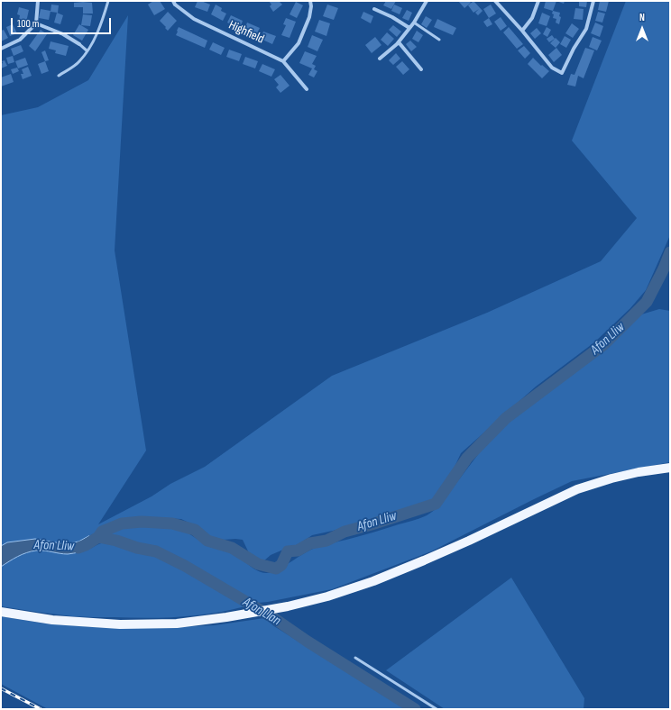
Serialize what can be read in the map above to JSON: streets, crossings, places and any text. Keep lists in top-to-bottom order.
{
  "streets": {
    "street": ["Highfield"]
  },
  "water": ["Afon Lliw", "Afon Llan"],
  "scale_bar": "100 m",
  "north": "top"
}
